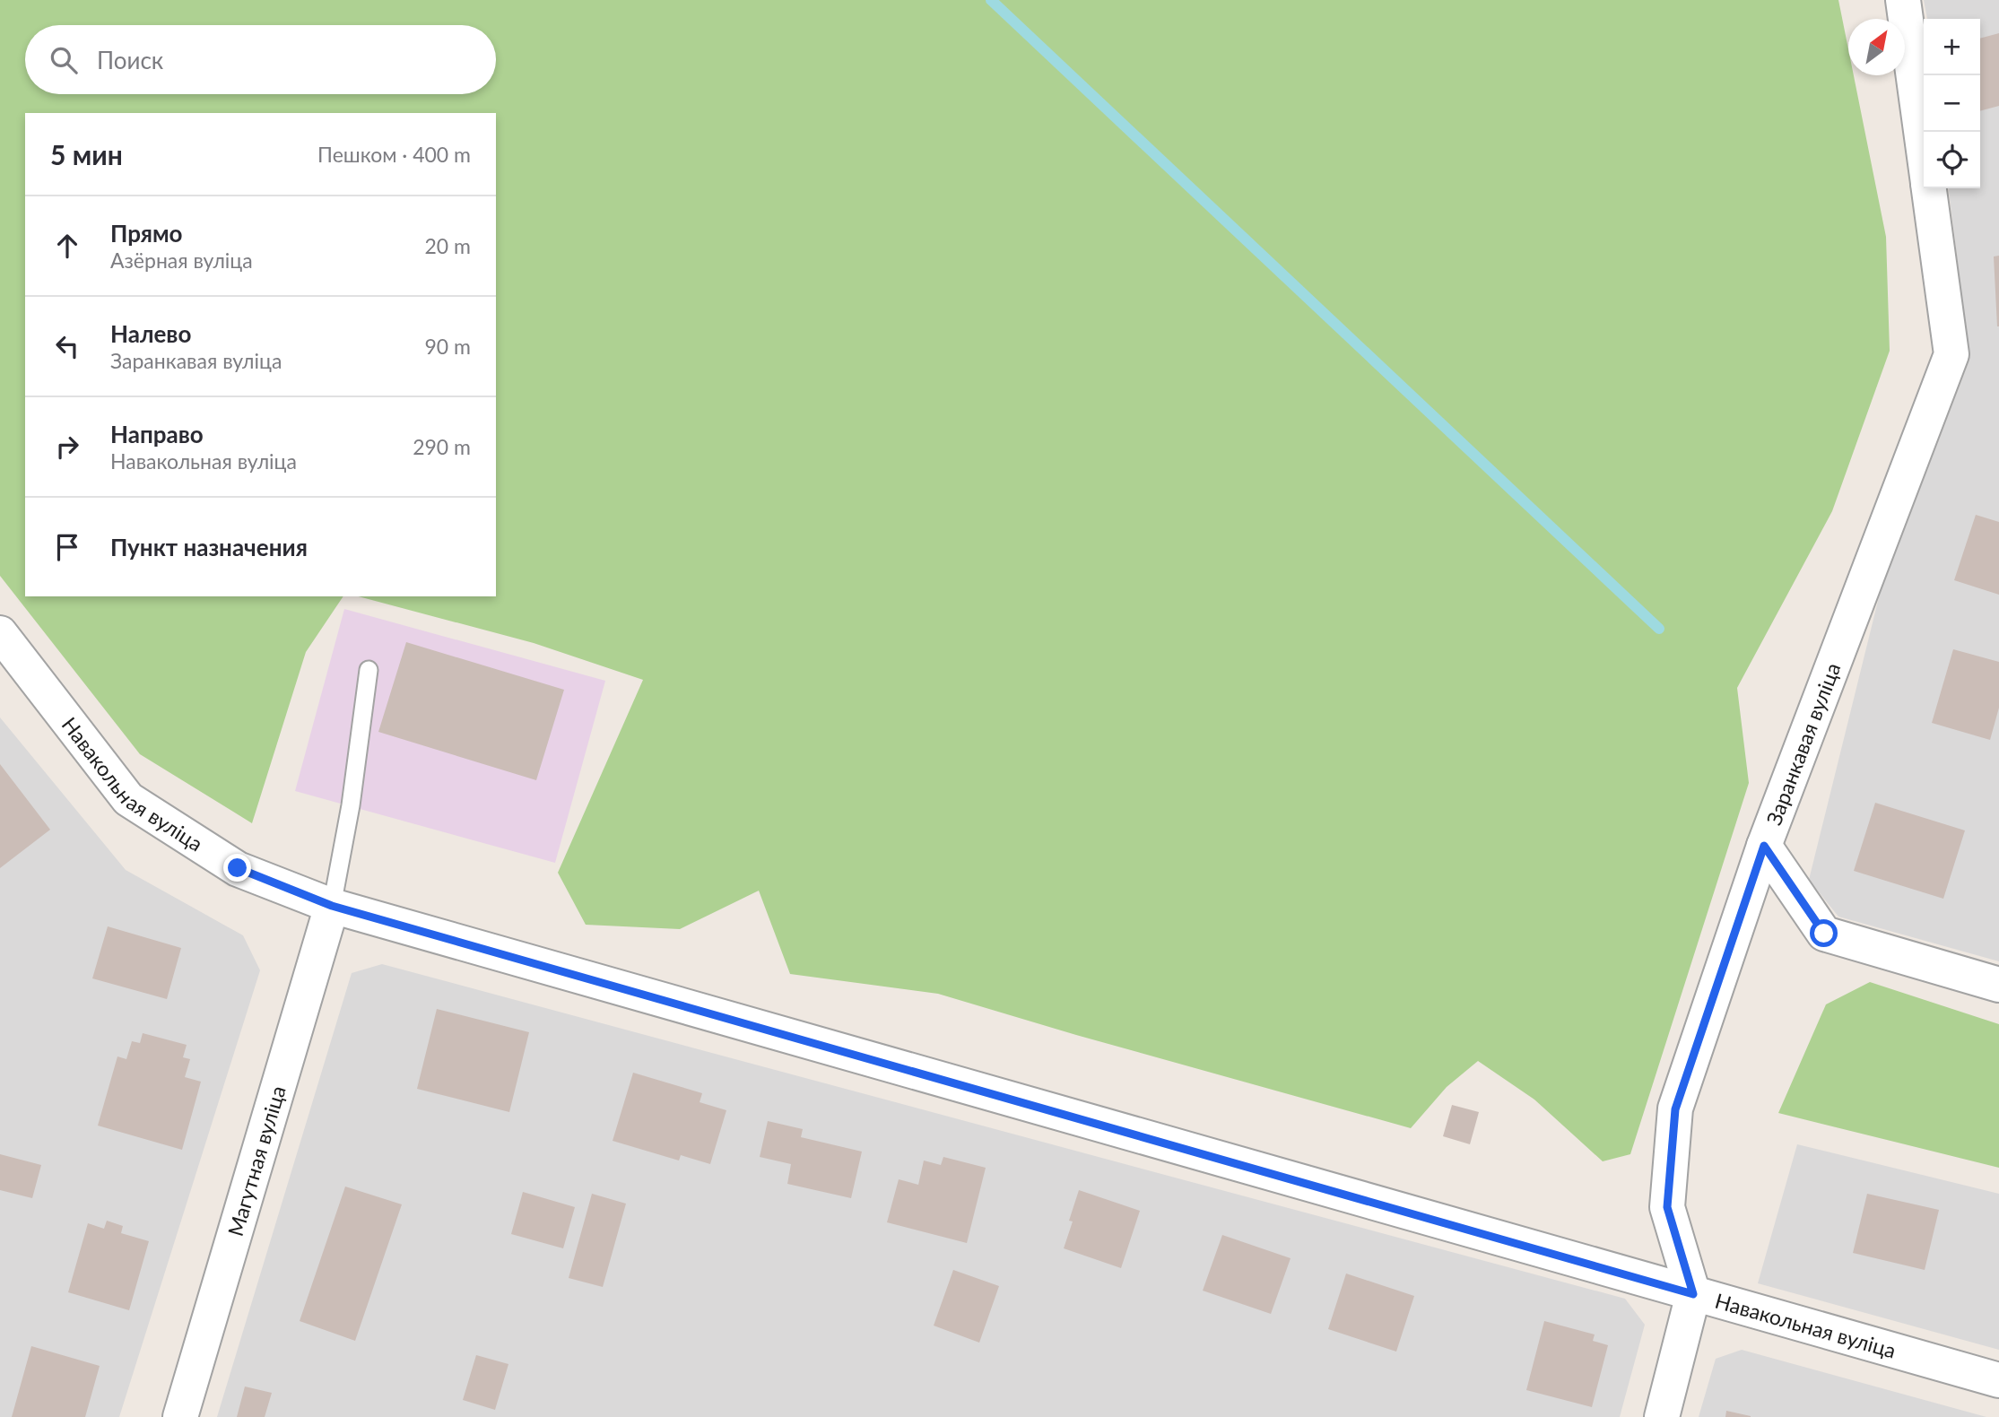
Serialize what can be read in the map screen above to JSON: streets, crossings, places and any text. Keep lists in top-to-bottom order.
{
  "streets": {
    "street": ["Заранкавая вуліца", "Навакольная вуліца", "Магутная вуліца"]
  },
  "crossings": [
    ["Заранкавая вуліца", "Навакольная вуліца"],
    ["Навакольная вуліца", "Магутная вуліца"]
  ],
  "north": "top right",
  "page": {
    "map_buttons": ["+", "−"],
    "search": "Поиск",
    "heading": ["5 мин", "Пешком · 400 m"],
    "list": [
      ["Прямо", "Азёрная вуліца", "20 m"],
      ["Налево", "Заранкавая вуліца", "90 m"],
      ["Направо", "Навакольная вуліца", "290 m"],
      "Пункт назначения"
    ]
  }
}
